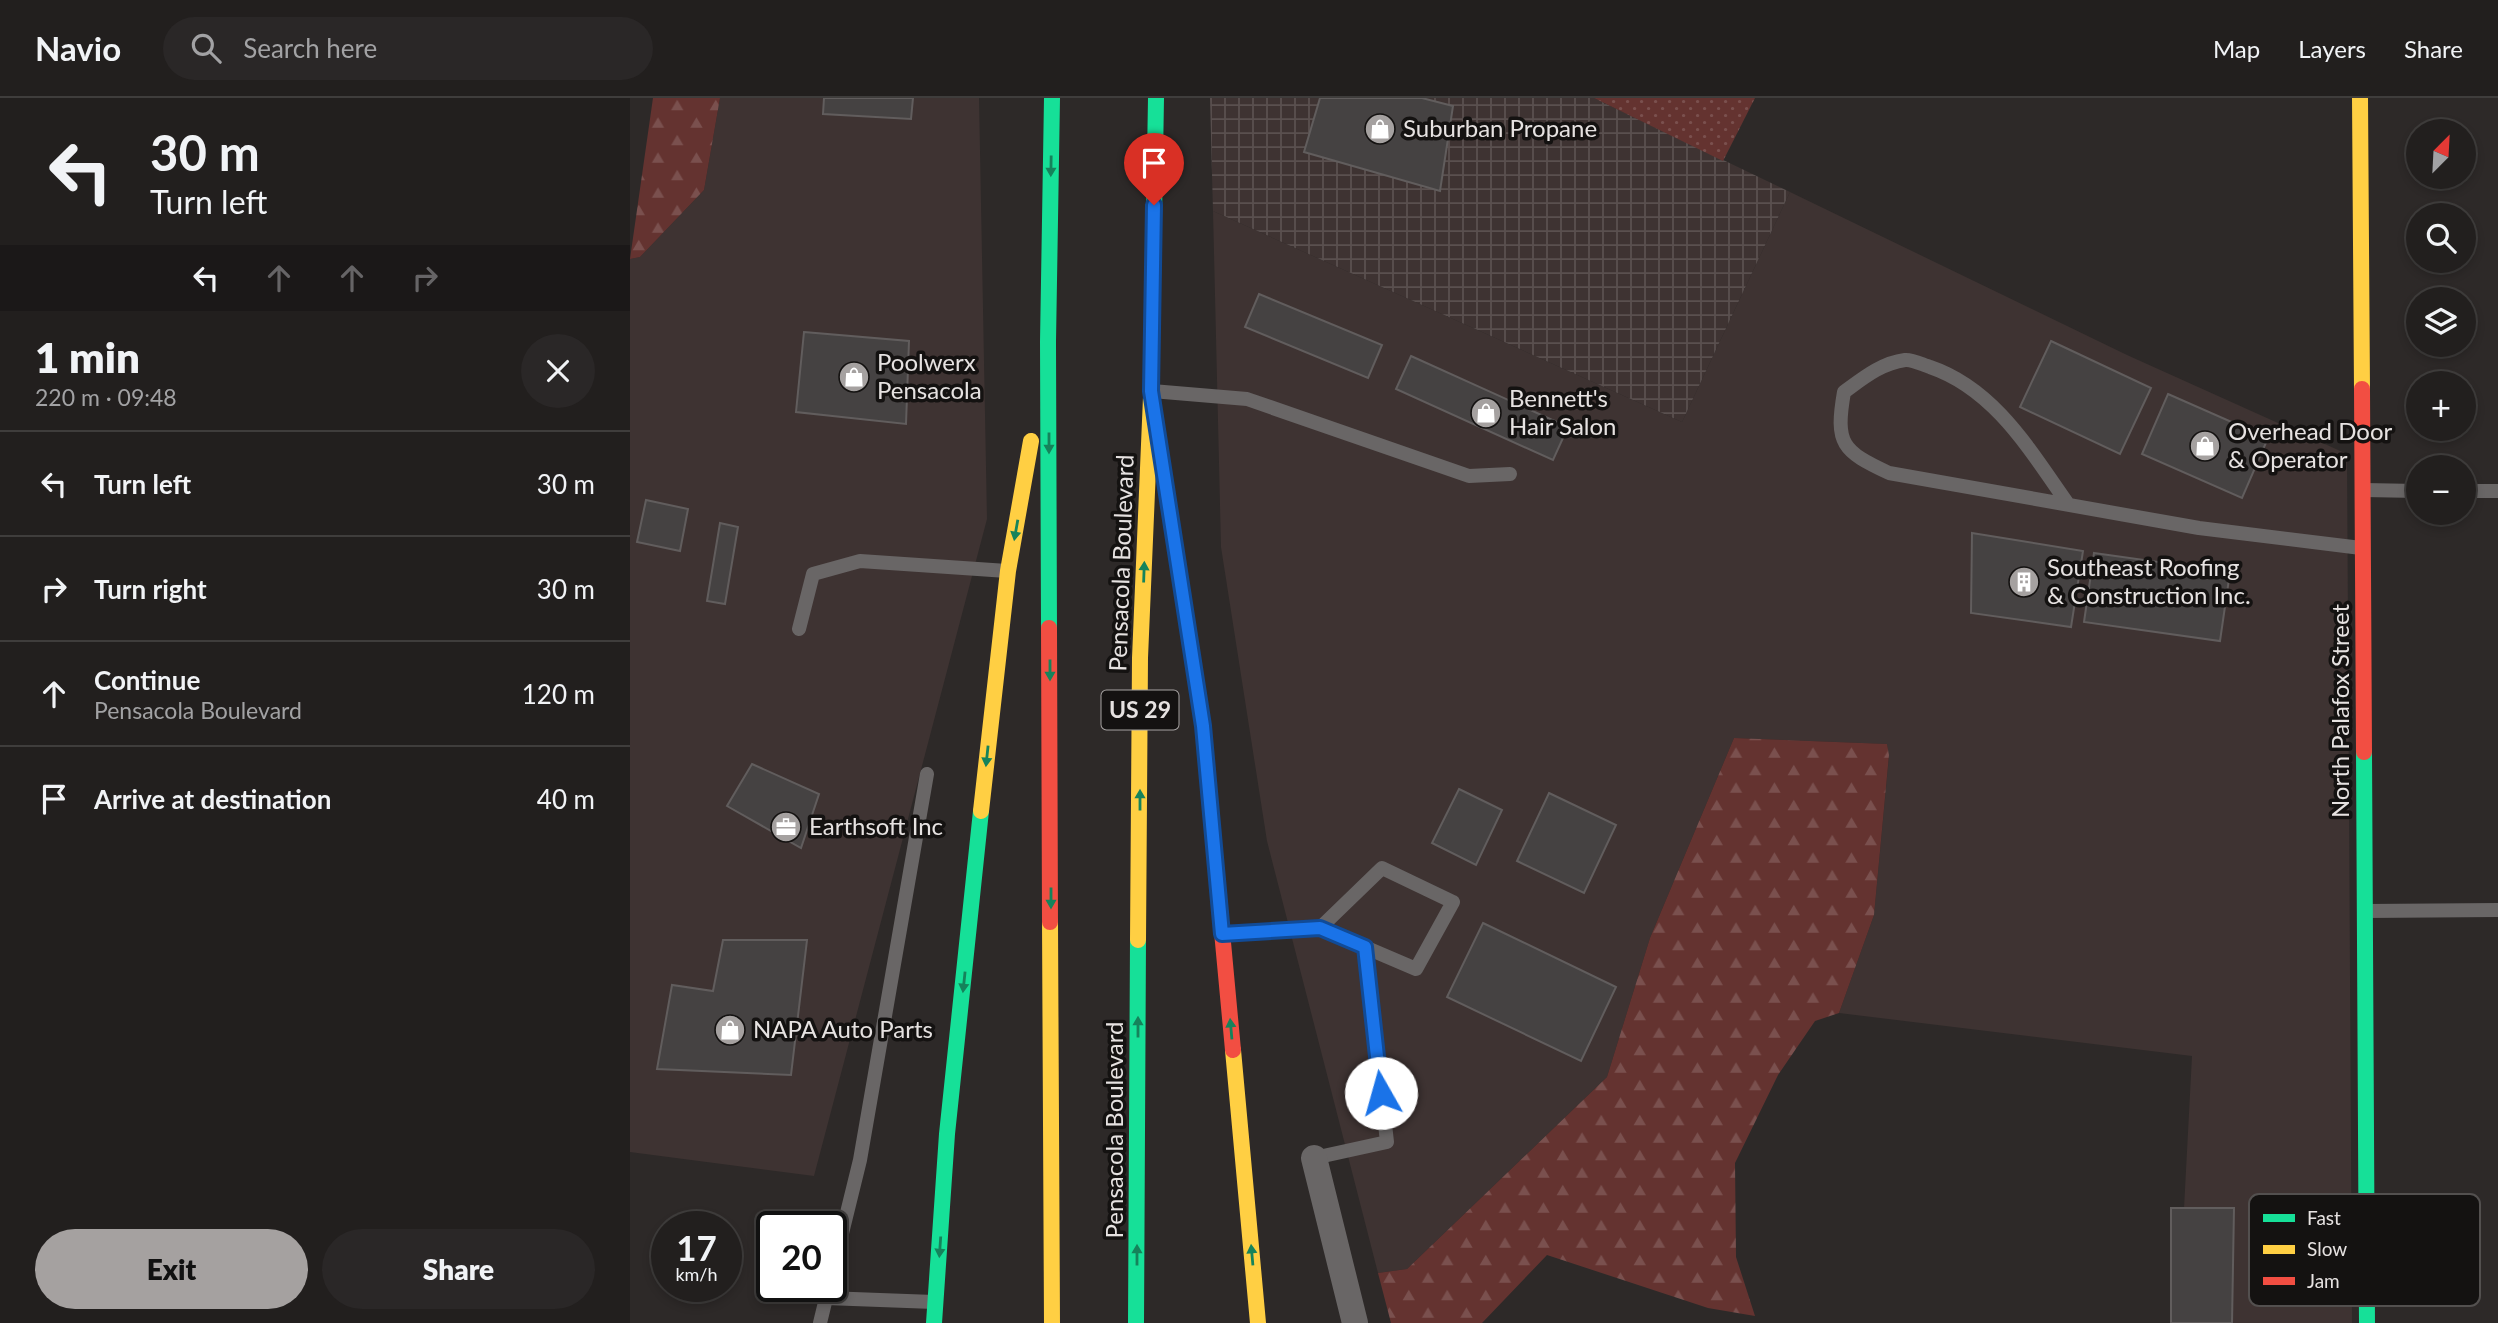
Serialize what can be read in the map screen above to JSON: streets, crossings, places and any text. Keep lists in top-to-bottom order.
{
  "streets": {
    "main road": ["Pensacola Boulevard", "US 29", "North Palafox Street"]
  },
  "places": {
    "shop": [
      "Suburban Propane",
      "Poolwerx Pensacola",
      "Bennett's Hair Salon",
      "Overhead Door & Operator",
      "NAPA Auto Parts"
    ],
    "building": ["Southeast Roofing & Construction Inc."],
    "office": ["Earthsoft Inc"]
  },
  "legend": ["Fast", "Slow", "Jam"],
  "north": "top right",
  "page": {
    "header": "Navio",
    "search": "Search here",
    "nav": ["Map", "Layers", "Share"],
    "turn": ["30 m", "Turn left"],
    "map_buttons": ["+", "−"],
    "heading": ["1 min", "220 m · 09:48"],
    "list": [
      {
        "name": "Turn left",
        "value": "30 m"
      },
      {
        "name": "Turn right",
        "value": "30 m"
      },
      {
        "name": "Continue",
        "note": "Pensacola Boulevard",
        "value": "120 m"
      },
      {
        "name": "Arrive at destination",
        "value": "40 m"
      }
    ],
    "speed": "17 km/h",
    "limit": "20",
    "buttons": ["Exit", "Share"]
  }
}
